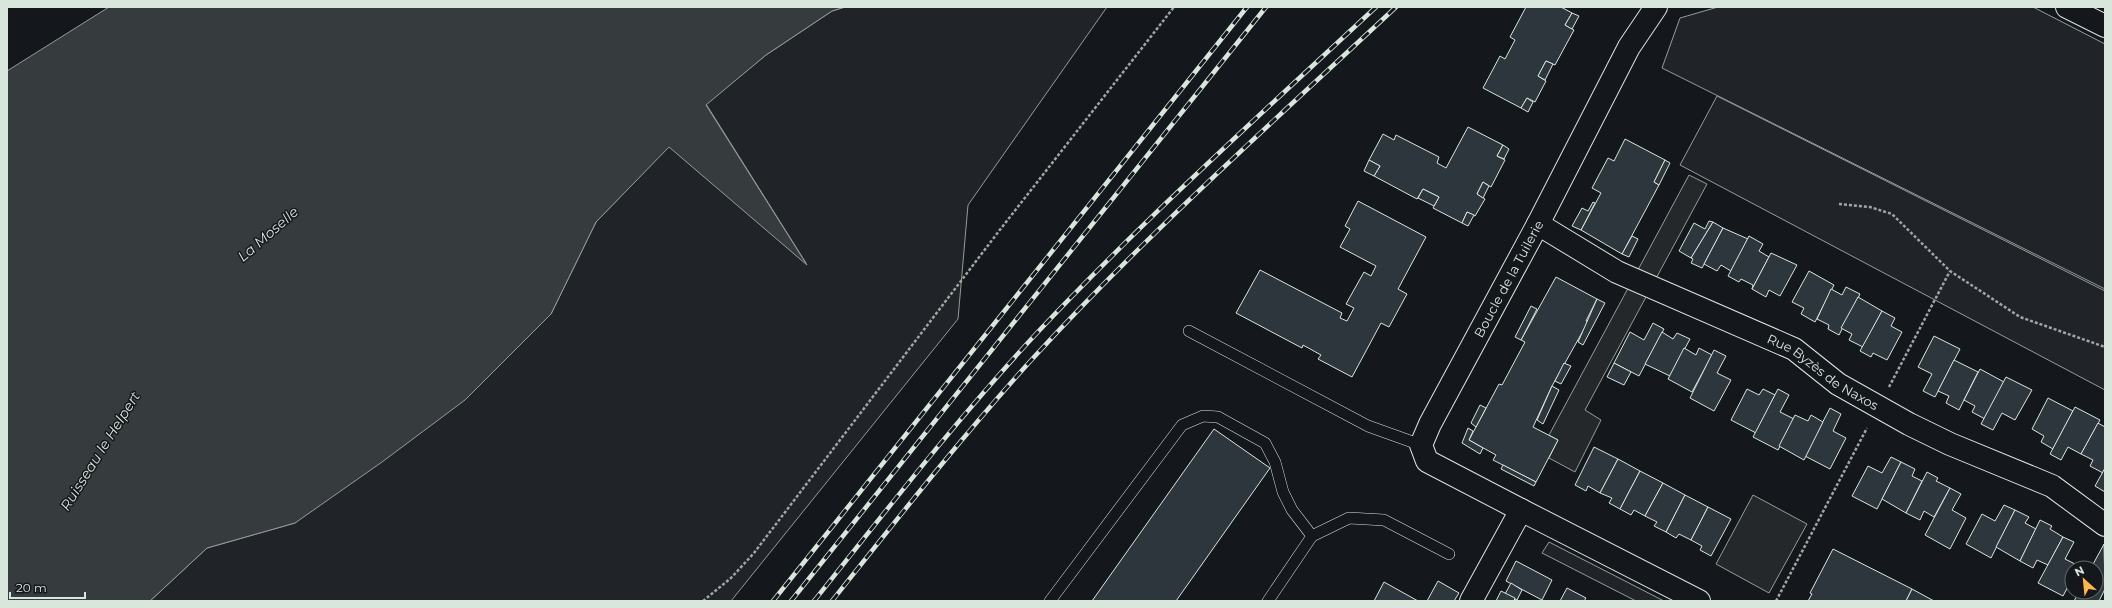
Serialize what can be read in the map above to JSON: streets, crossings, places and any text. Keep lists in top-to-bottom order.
{
  "streets": {
    "street": ["Boucle de la Tuilerie", "Rue Byzès de Naxos"]
  },
  "crossings": [
    ["Boucle de la Tuilerie", "Rue Byzès de Naxos"]
  ],
  "water": ["La Moselle", "Ruisseau le Helpert"],
  "scale_bar": "20 m",
  "north": "top left"
}
